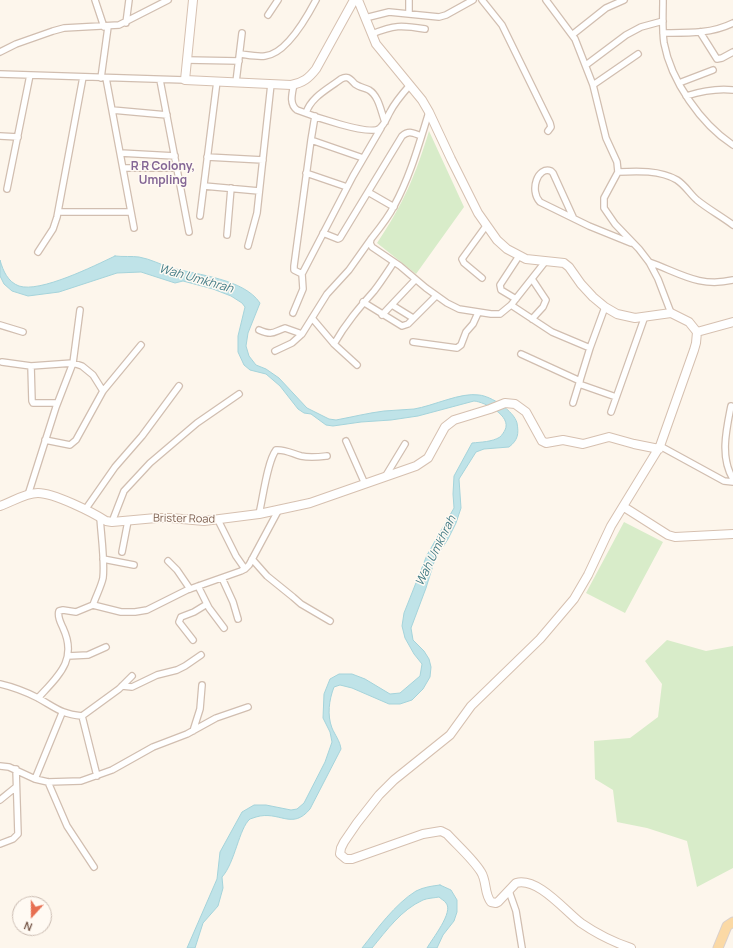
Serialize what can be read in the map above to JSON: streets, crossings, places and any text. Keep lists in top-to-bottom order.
{
  "streets": {
    "street": ["Brister Road"]
  },
  "districts": ["R R Colony, Umpling"],
  "water": ["Wah Umkhrah"],
  "north": "bottom"
}
